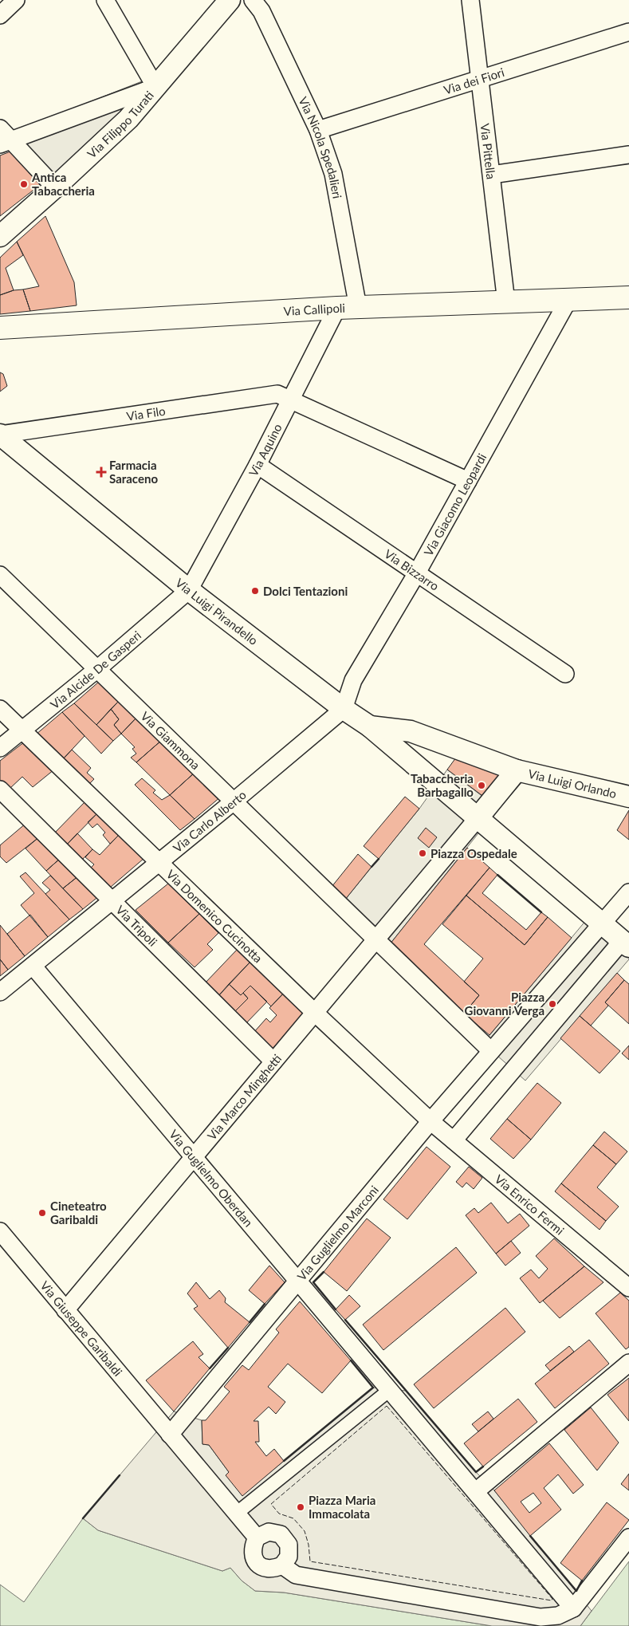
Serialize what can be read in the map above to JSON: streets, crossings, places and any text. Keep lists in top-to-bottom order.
{
  "streets": {
    "main road": ["Via Callipoli"],
    "street": [
      "Via dei Fiori",
      "Via Filippo Turati",
      "Via Nicola Spedalieri",
      "Via Pittella",
      "Via Filo",
      "Via Aquino",
      "Via Giacomo Leopardi",
      "Via Bizzarro",
      "Via Luigi Pirandello",
      "Via Alcide De Gasperi",
      "Via Giammona",
      "Via Luigi Orlando",
      "Via Carlo Alberto",
      "Via Domenico Cucinotta",
      "Via Tripoli",
      "Via Marco Minghetti",
      "Via Guglielmo Oberdan",
      "Via Enrico Fermi",
      "Via Guglielmo Marconi",
      "Via Giuseppe Garibaldi"
    ]
  },
  "crossings": [
    ["Via dei Fiori", "Via Nicola Spedalieri"],
    ["Via dei Fiori", "Via Pittella"],
    ["Via Nicola Spedalieri", "Via Callipoli"],
    ["Via Nicola Spedalieri", "Via Aquino"],
    ["Via Pittella", "Via Callipoli"],
    ["Via Callipoli", "Via Aquino"],
    ["Via Callipoli", "Via Giacomo Leopardi"],
    ["Via Filo", "Via Aquino"],
    ["Via Filo", "Via Giacomo Leopardi"],
    ["Via Filo", "Via Luigi Pirandello"],
    ["Via Aquino", "Via Bizzarro"],
    ["Via Aquino", "Via Luigi Pirandello"],
    ["Via Aquino", "Via Alcide De Gasperi"],
    ["Via Giacomo Leopardi", "Via Bizzarro"],
    ["Via Giacomo Leopardi", "Via Luigi Pirandello"],
    ["Via Giacomo Leopardi", "Via Carlo Alberto"],
    ["Via Luigi Pirandello", "Via Alcide De Gasperi"],
    ["Via Luigi Pirandello", "Via Luigi Orlando"],
    ["Via Luigi Pirandello", "Via Carlo Alberto"],
    ["Via Luigi Pirandello", "Via Marco Minghetti"],
    ["Via Luigi Pirandello", "Via Guglielmo Marconi"],
    ["Via Alcide De Gasperi", "Via Giammona"],
    ["Via Alcide De Gasperi", "Via Domenico Cucinotta"],
    ["Via Giammona", "Via Carlo Alberto"],
    ["Via Giammona", "Via Marco Minghetti"],
    ["Via Carlo Alberto", "Via Domenico Cucinotta"],
    ["Via Carlo Alberto", "Via Tripoli"],
    ["Via Carlo Alberto", "Via Guglielmo Oberdan"],
    ["Via Domenico Cucinotta", "Via Marco Minghetti"],
    ["Via Domenico Cucinotta", "Via Enrico Fermi"],
    ["Via Domenico Cucinotta", "Via Guglielmo Marconi"],
    ["Via Tripoli", "Via Marco Minghetti"],
    ["Via Marco Minghetti", "Via Guglielmo Oberdan"],
    ["Via Marco Minghetti", "Via Giuseppe Garibaldi"],
    ["Via Guglielmo Oberdan", "Via Guglielmo Marconi"],
    ["Via Enrico Fermi", "Via Guglielmo Marconi"],
    ["Via Guglielmo Marconi", "Via Giuseppe Garibaldi"]
  ],
  "places": {
    "other": [
      "Antica Tabaccheria",
      "Dolci Tentazioni",
      "Tabaccheria Barbagallo",
      "Piazza Ospedale",
      "Piazza Giovanni Verga",
      "Cineteatro Garibaldi",
      "Piazza Maria Immacolata"
    ],
    "health": ["Farmacia Saraceno"]
  }
}
